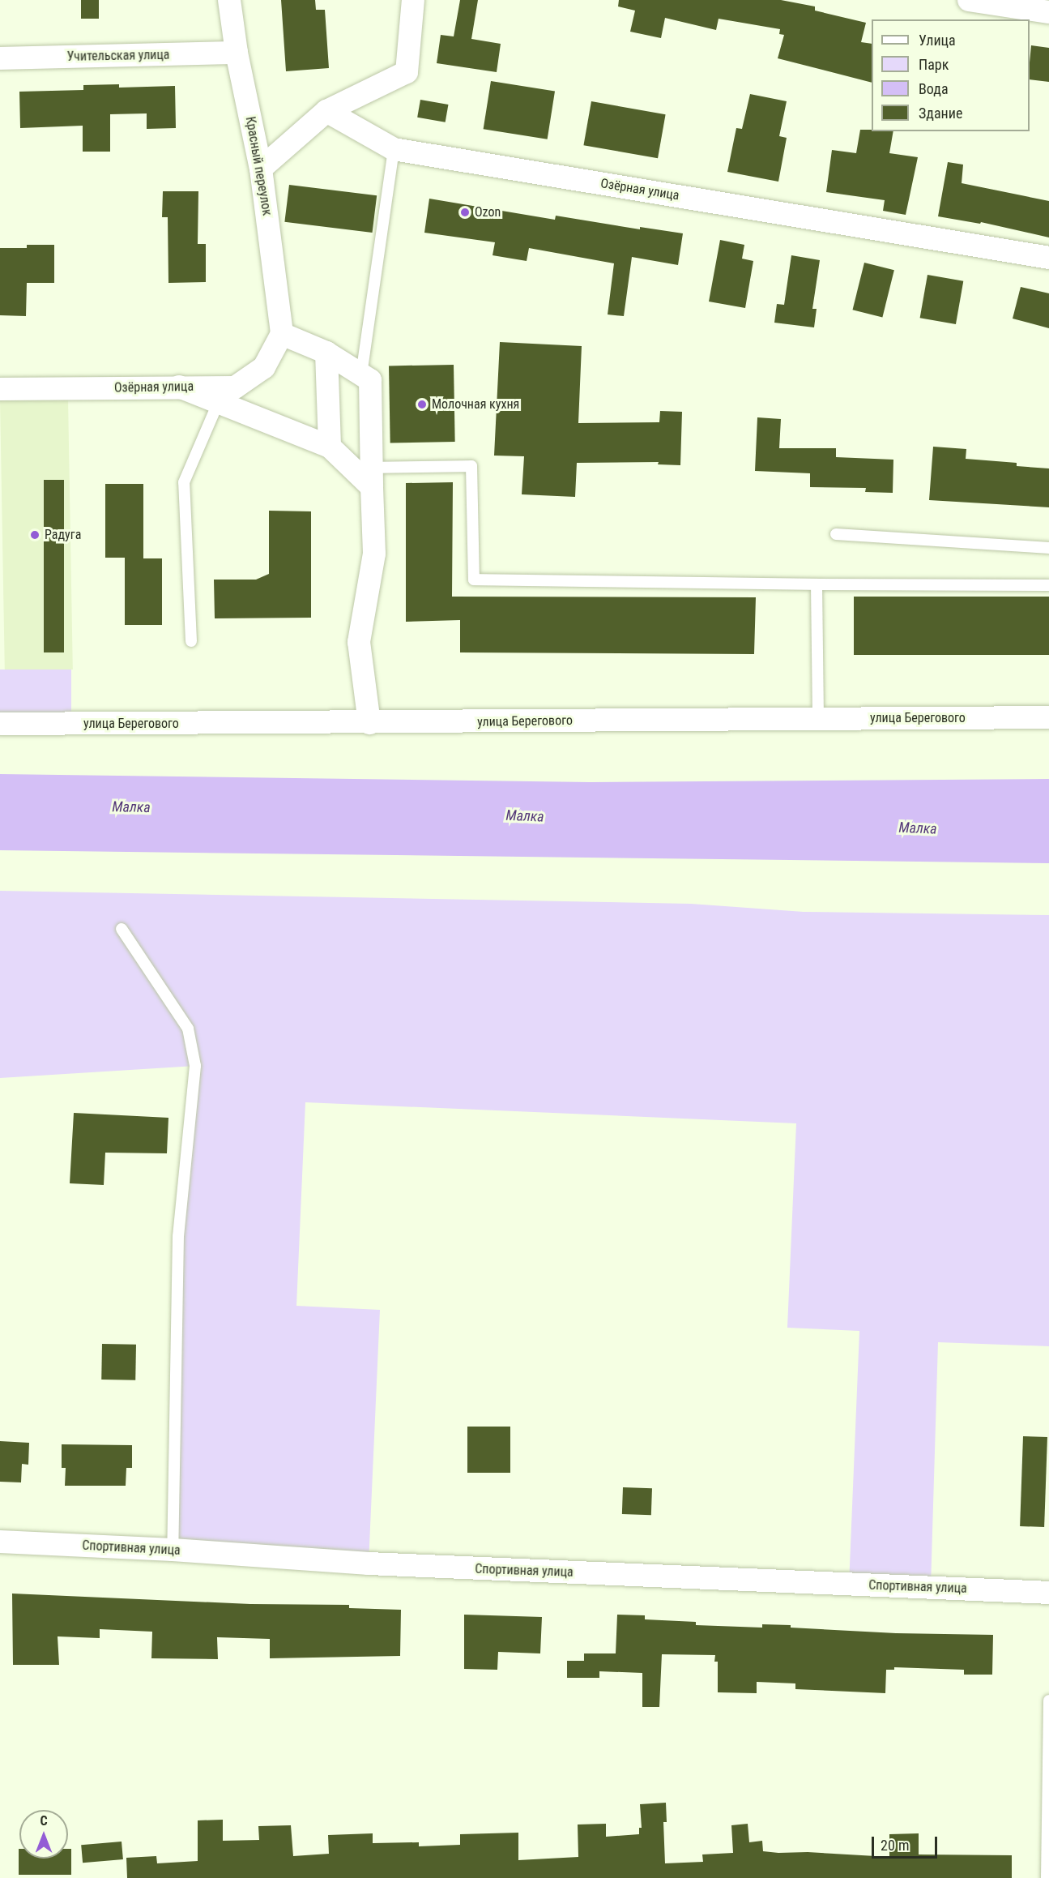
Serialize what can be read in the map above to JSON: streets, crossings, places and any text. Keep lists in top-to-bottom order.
{
  "streets": {
    "street": [
      "Учительская улица",
      "Красный переулок",
      "Озёрная улица",
      "улица Берегового",
      "Спортивная улица"
    ]
  },
  "crossings": [
    ["Учительская улица", "Красный переулок"]
  ],
  "water": ["Малка"],
  "places": ["Ozon", "Молочная кухня", "Радуга"],
  "legend": [
    "Улица",
    "Парк",
    "Вода",
    "Здание"
  ],
  "scale_bar": "20 m",
  "north": "top"
}
